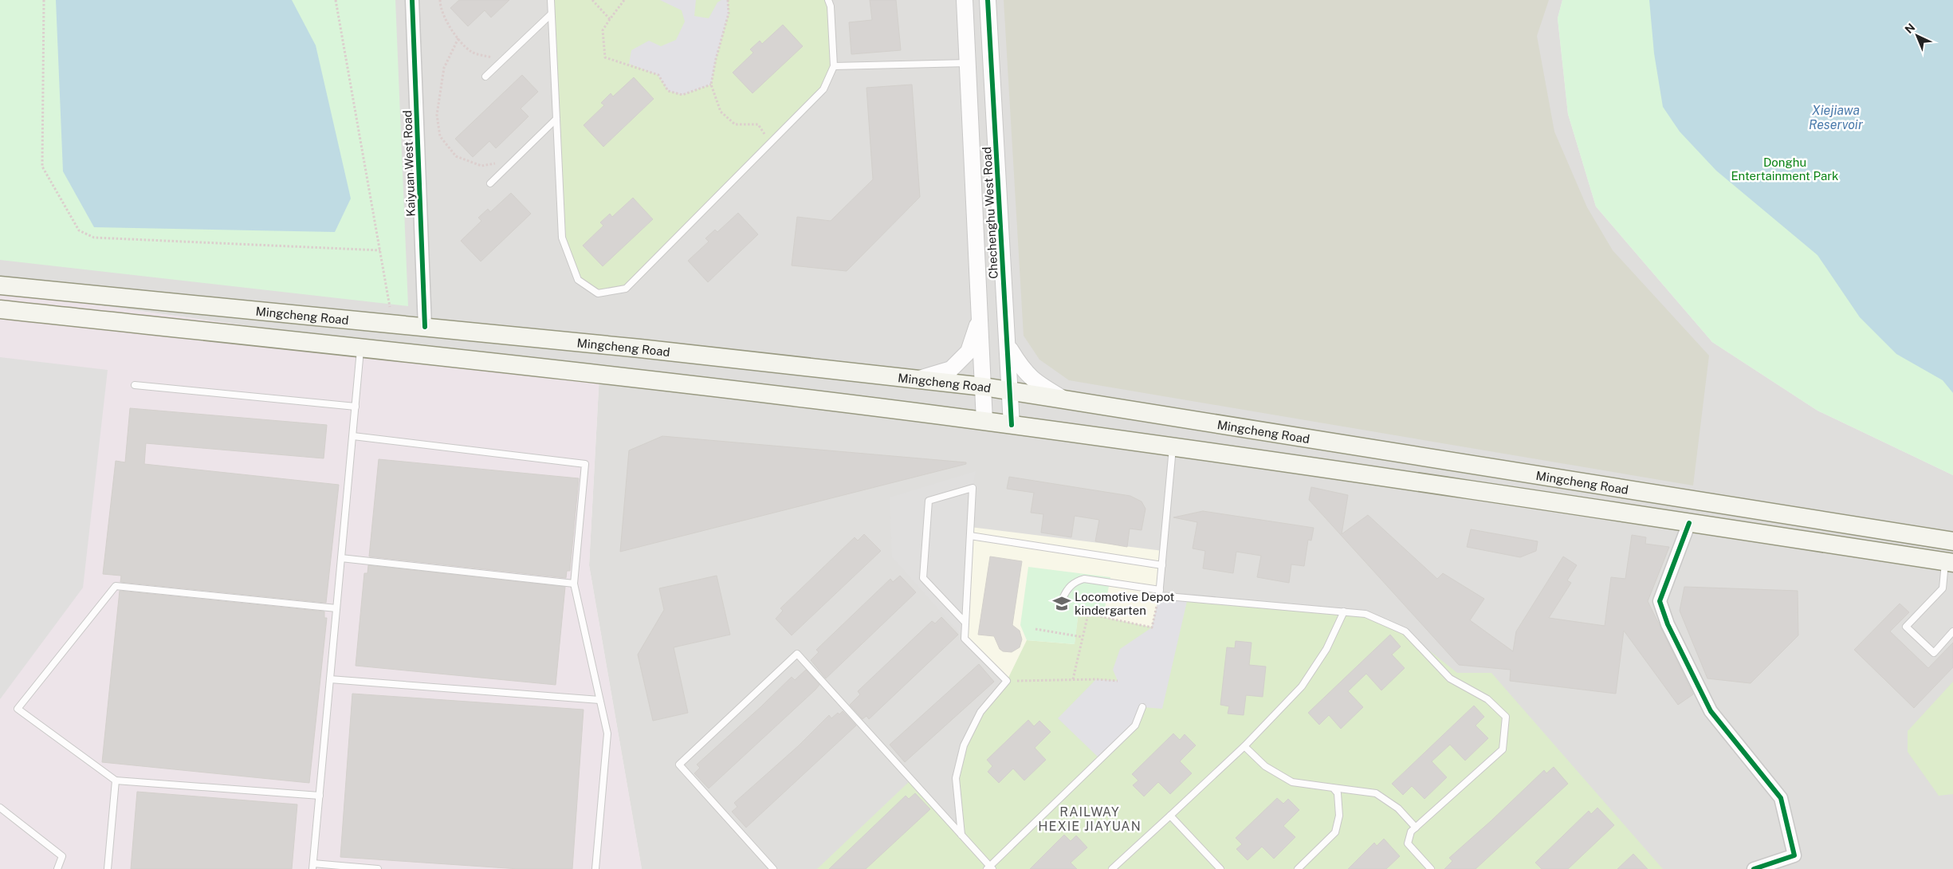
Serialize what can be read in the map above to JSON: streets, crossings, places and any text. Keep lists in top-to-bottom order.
{
  "streets": {
    "main road": ["Mingcheng Road"],
    "street": ["Kaiyuan West Road", "Chechenghu West Road"]
  },
  "crossings": [
    ["Kaiyuan West Road", "Mingcheng Road"],
    ["Chechenghu West Road", "Mingcheng Road"]
  ],
  "districts": ["RAILWAY HEXIE JIAYUAN"],
  "water": ["Xiejiawa Reservoir"],
  "parks": ["Donghu Entertainment Park"],
  "places": {
    "school or university": ["Locomotive Depot kindergarten"]
  },
  "north": "top left"
}
